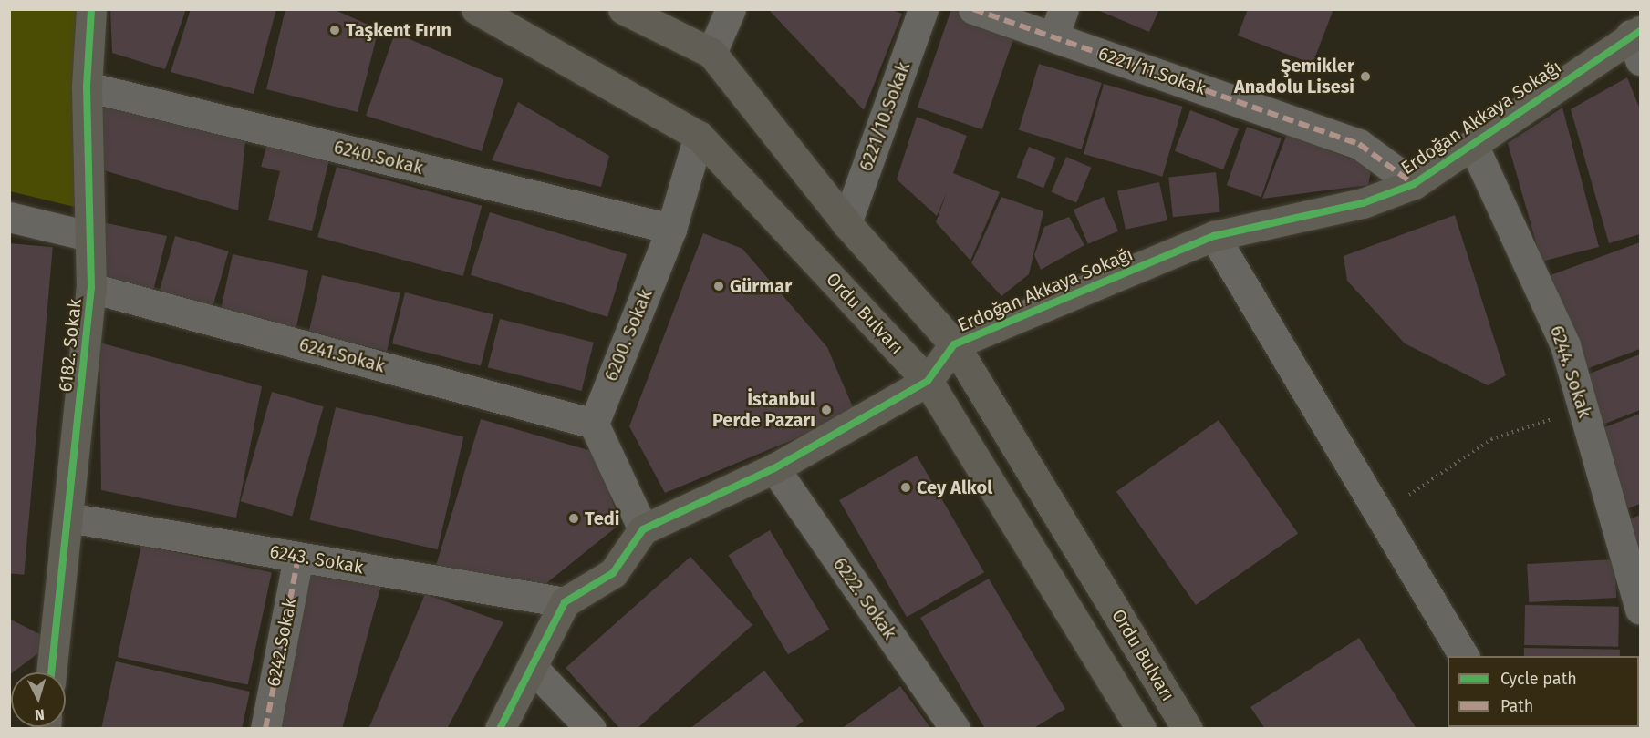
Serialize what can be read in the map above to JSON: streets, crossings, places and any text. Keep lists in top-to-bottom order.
{
  "streets": {
    "street": [
      "6221/11.Sokak",
      "6221/10.Sokak",
      "Erdoğan Akkaya Sokağı",
      "6240.Sokak",
      "Ordu Bulvarı",
      "6200. Sokak",
      "6182. Sokak",
      "6241.Sokak",
      "6244. Sokak",
      "6243. Sokak",
      "6222. Sokak",
      "6242.Sokak"
    ]
  },
  "crossings": [
    ["6221/11.Sokak", "Erdoğan Akkaya Sokağı"],
    ["6221/10.Sokak", "Ordu Bulvarı"],
    ["Erdoğan Akkaya Sokağı", "Ordu Bulvarı"],
    ["Erdoğan Akkaya Sokağı", "6244. Sokak"],
    ["Erdoğan Akkaya Sokağı", "6222. Sokak"],
    ["6240.Sokak", "6200. Sokak"],
    ["6240.Sokak", "6182. Sokak"],
    ["Ordu Bulvarı", "6200. Sokak"],
    ["6200. Sokak", "6241.Sokak"],
    ["6182. Sokak", "6241.Sokak"],
    ["6182. Sokak", "6243. Sokak"],
    ["6243. Sokak", "6242.Sokak"]
  ],
  "places": [
    "Taşkent Fırın",
    "Şemikler Anadolu Lisesi",
    "Gürmar",
    "İstanbul Perde Pazarı",
    "Cey Alkol",
    "Tedi"
  ],
  "legend": ["Cycle path", "Path"],
  "north": "bottom"
}
